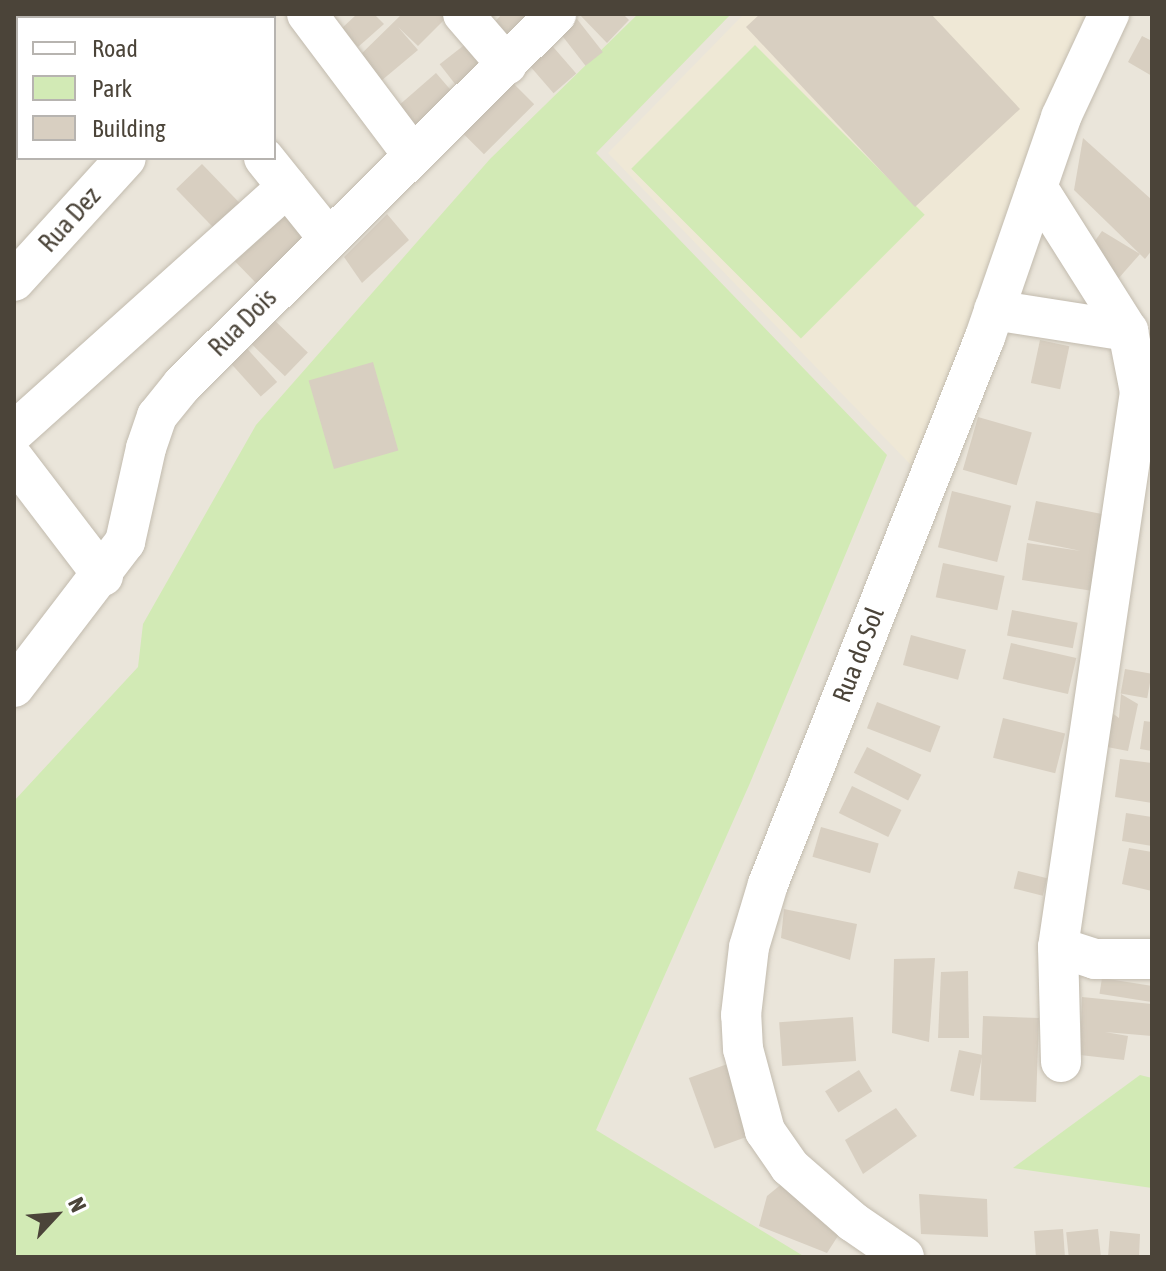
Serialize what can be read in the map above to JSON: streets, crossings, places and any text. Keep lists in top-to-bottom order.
{
  "streets": {
    "street": ["Rua Dez", "Rua Dois", "Rua do Sol"]
  },
  "legend": ["Road", "Park", "Building"],
  "north": "top right"
}
